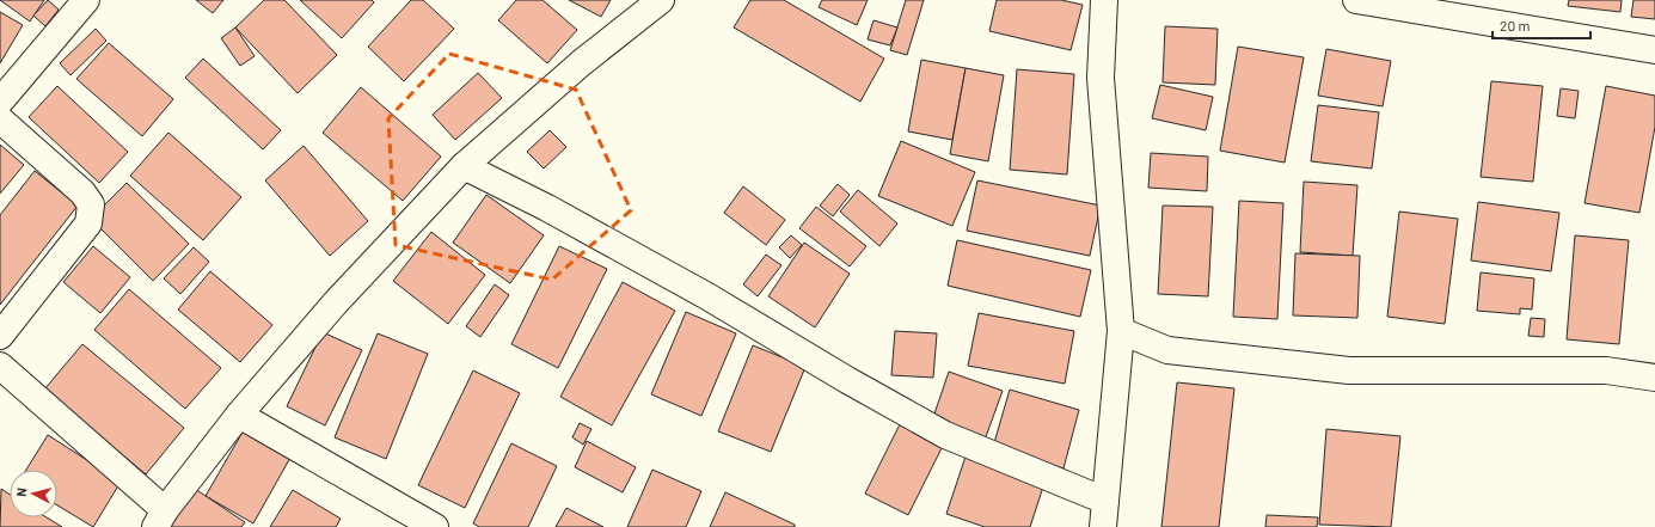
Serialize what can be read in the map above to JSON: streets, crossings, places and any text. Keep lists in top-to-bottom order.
{
  "scale_bar": "20 m",
  "north": "left"
}
